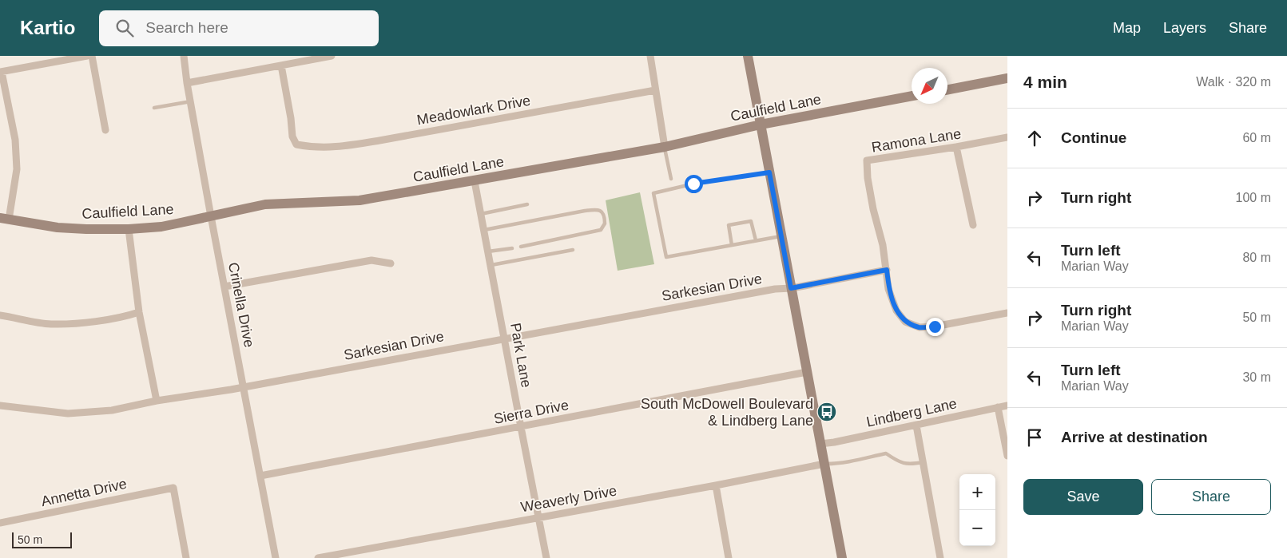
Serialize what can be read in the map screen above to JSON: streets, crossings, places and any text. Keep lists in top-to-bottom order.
{
  "streets": {
    "main road": ["Caulfield Lane"],
    "street": [
      "Meadowlark Drive",
      "Ramona Lane",
      "Sarkesian Drive",
      "Crinella Drive",
      "Park Lane",
      "Sierra Drive",
      "Lindberg Lane",
      "Annetta Drive",
      "Weaverly Drive"
    ]
  },
  "crossings": [
    ["Caulfield Lane", "Crinella Drive"],
    ["Caulfield Lane", "Park Lane"],
    ["Ramona Lane", "Sarkesian Drive"],
    ["Sarkesian Drive", "Crinella Drive"],
    ["Sarkesian Drive", "Park Lane"],
    ["Crinella Drive", "Sierra Drive"],
    ["Park Lane", "Sierra Drive"],
    ["Park Lane", "Weaverly Drive"]
  ],
  "places": {
    "bus stop": ["South McDowell Boulevard & Lindberg Lane"]
  },
  "scale_bar": "50 m",
  "north": "bottom left",
  "page": {
    "header": "Kartio",
    "search": "Search here",
    "nav": ["Map", "Layers", "Share"],
    "heading": ["4 min", "Walk · 320 m"],
    "list": [
      ["Continue", "60 m"],
      ["Turn right", "100 m"],
      ["Turn left", "Marian Way", "80 m"],
      ["Turn right", "Marian Way", "50 m"],
      ["Turn left", "Marian Way", "30 m"],
      "Arrive at destination"
    ],
    "buttons": ["Save", "Share"],
    "map_buttons": ["+", "−"],
    "scale": "50 m"
  }
}
